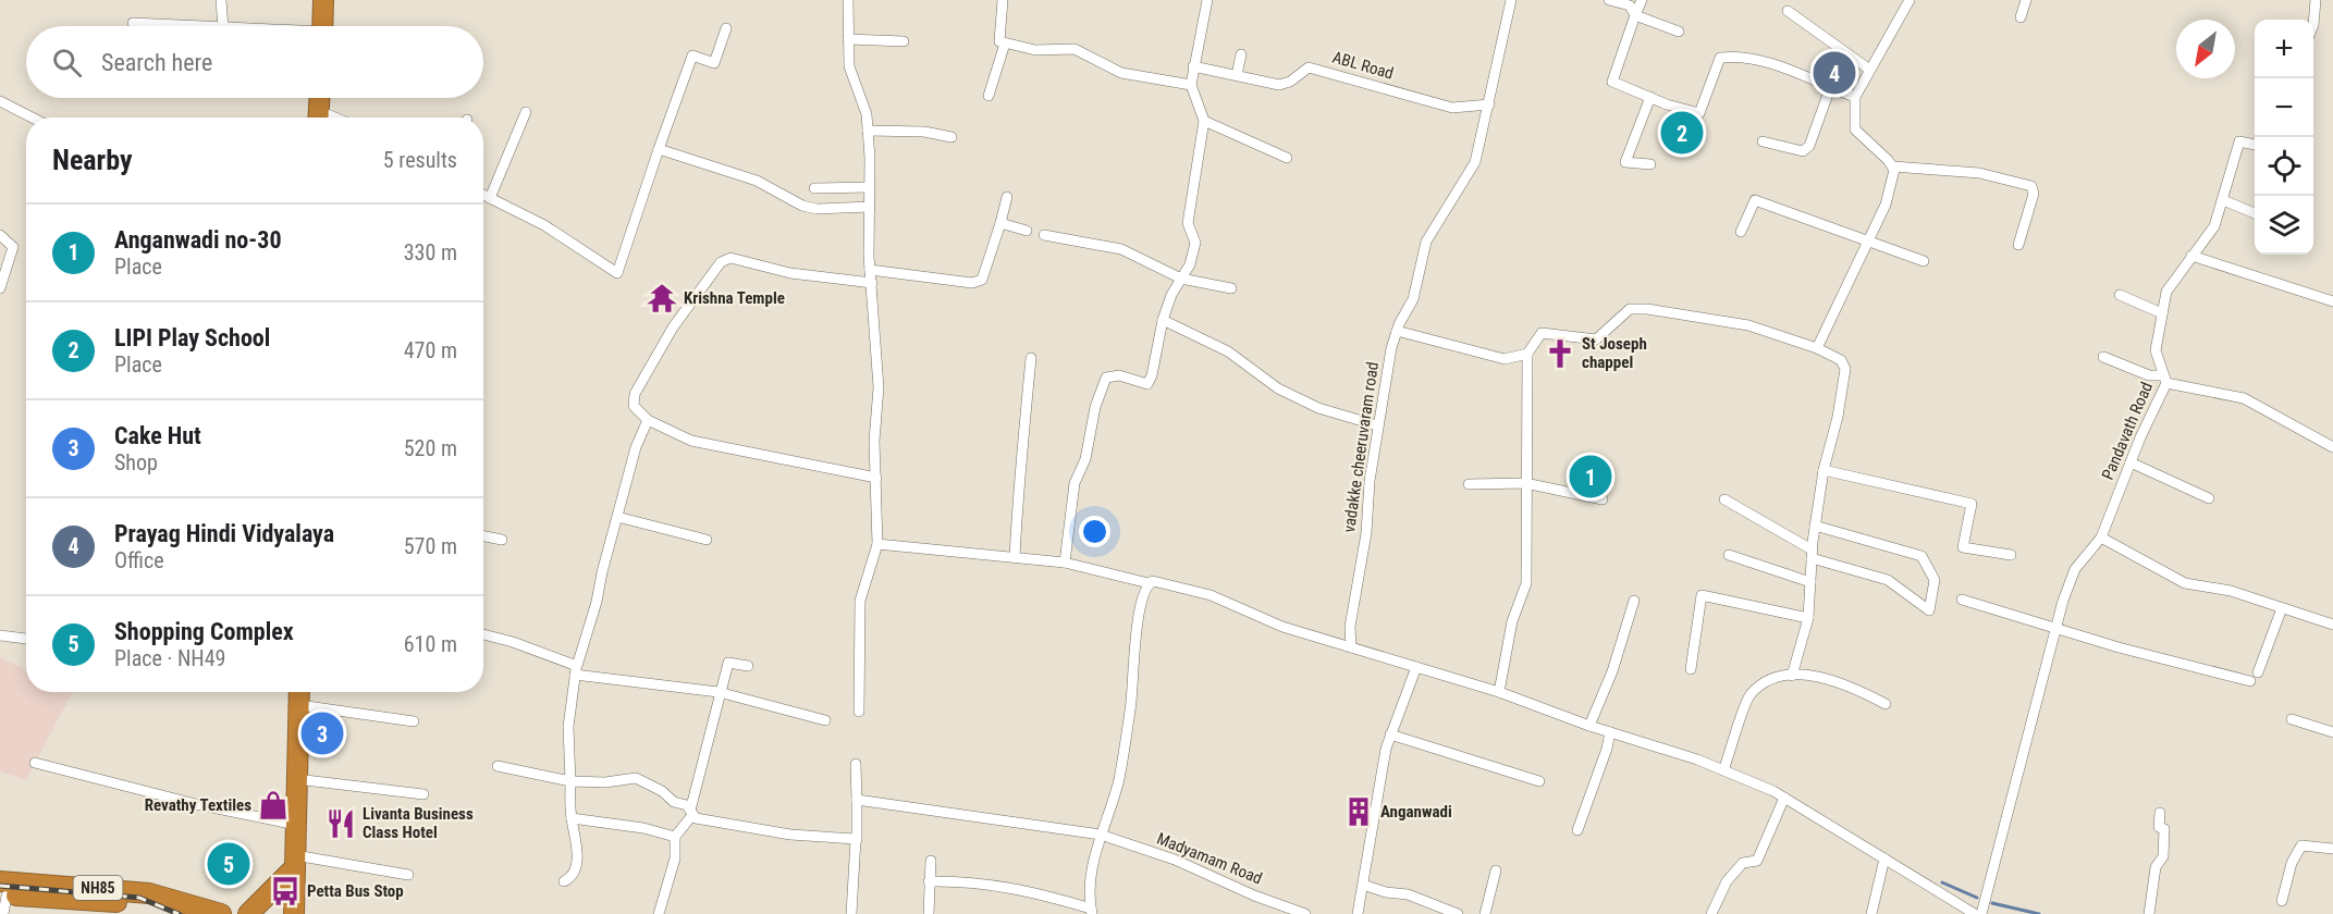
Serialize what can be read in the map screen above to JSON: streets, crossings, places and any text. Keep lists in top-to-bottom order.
{
  "streets": {
    "highway": ["NH85"],
    "street": [
      "ABL Road",
      "Pandavath Road",
      "vadakke cheeruvaram road",
      "Madyamam Road"
    ]
  },
  "crossings": [
    ["ABL Road", "vadakke cheeruvaram road"]
  ],
  "places": {
    "temple": ["Krishna Temple"],
    "church": ["St Joseph chappel"],
    "shop": ["Revathy Textiles"],
    "building": ["Anganwadi"],
    "restaurant": ["Livanta Business Class Hotel"],
    "bus stop": ["Petta Bus Stop"]
  },
  "north": "bottom left",
  "page": {
    "map_buttons": ["+", "−"],
    "search": "Search here",
    "pins": [
      "4",
      "2",
      "1",
      "3",
      "5"
    ],
    "heading": ["Nearby", "5 results"],
    "list": [
      {
        "mark": "1",
        "name": "Anganwadi no-30",
        "note": "Place",
        "value": "330 m"
      },
      {
        "mark": "2",
        "name": "LIPI Play School",
        "note": "Place",
        "value": "470 m"
      },
      {
        "mark": "3",
        "name": "Cake Hut",
        "note": "Shop",
        "value": "520 m"
      },
      {
        "mark": "4",
        "name": "Prayag Hindi Vidyalaya",
        "note": "Office",
        "value": "570 m"
      },
      {
        "mark": "5",
        "name": "Shopping Complex",
        "note": "Place · NH49",
        "value": "610 m"
      }
    ]
  }
}
